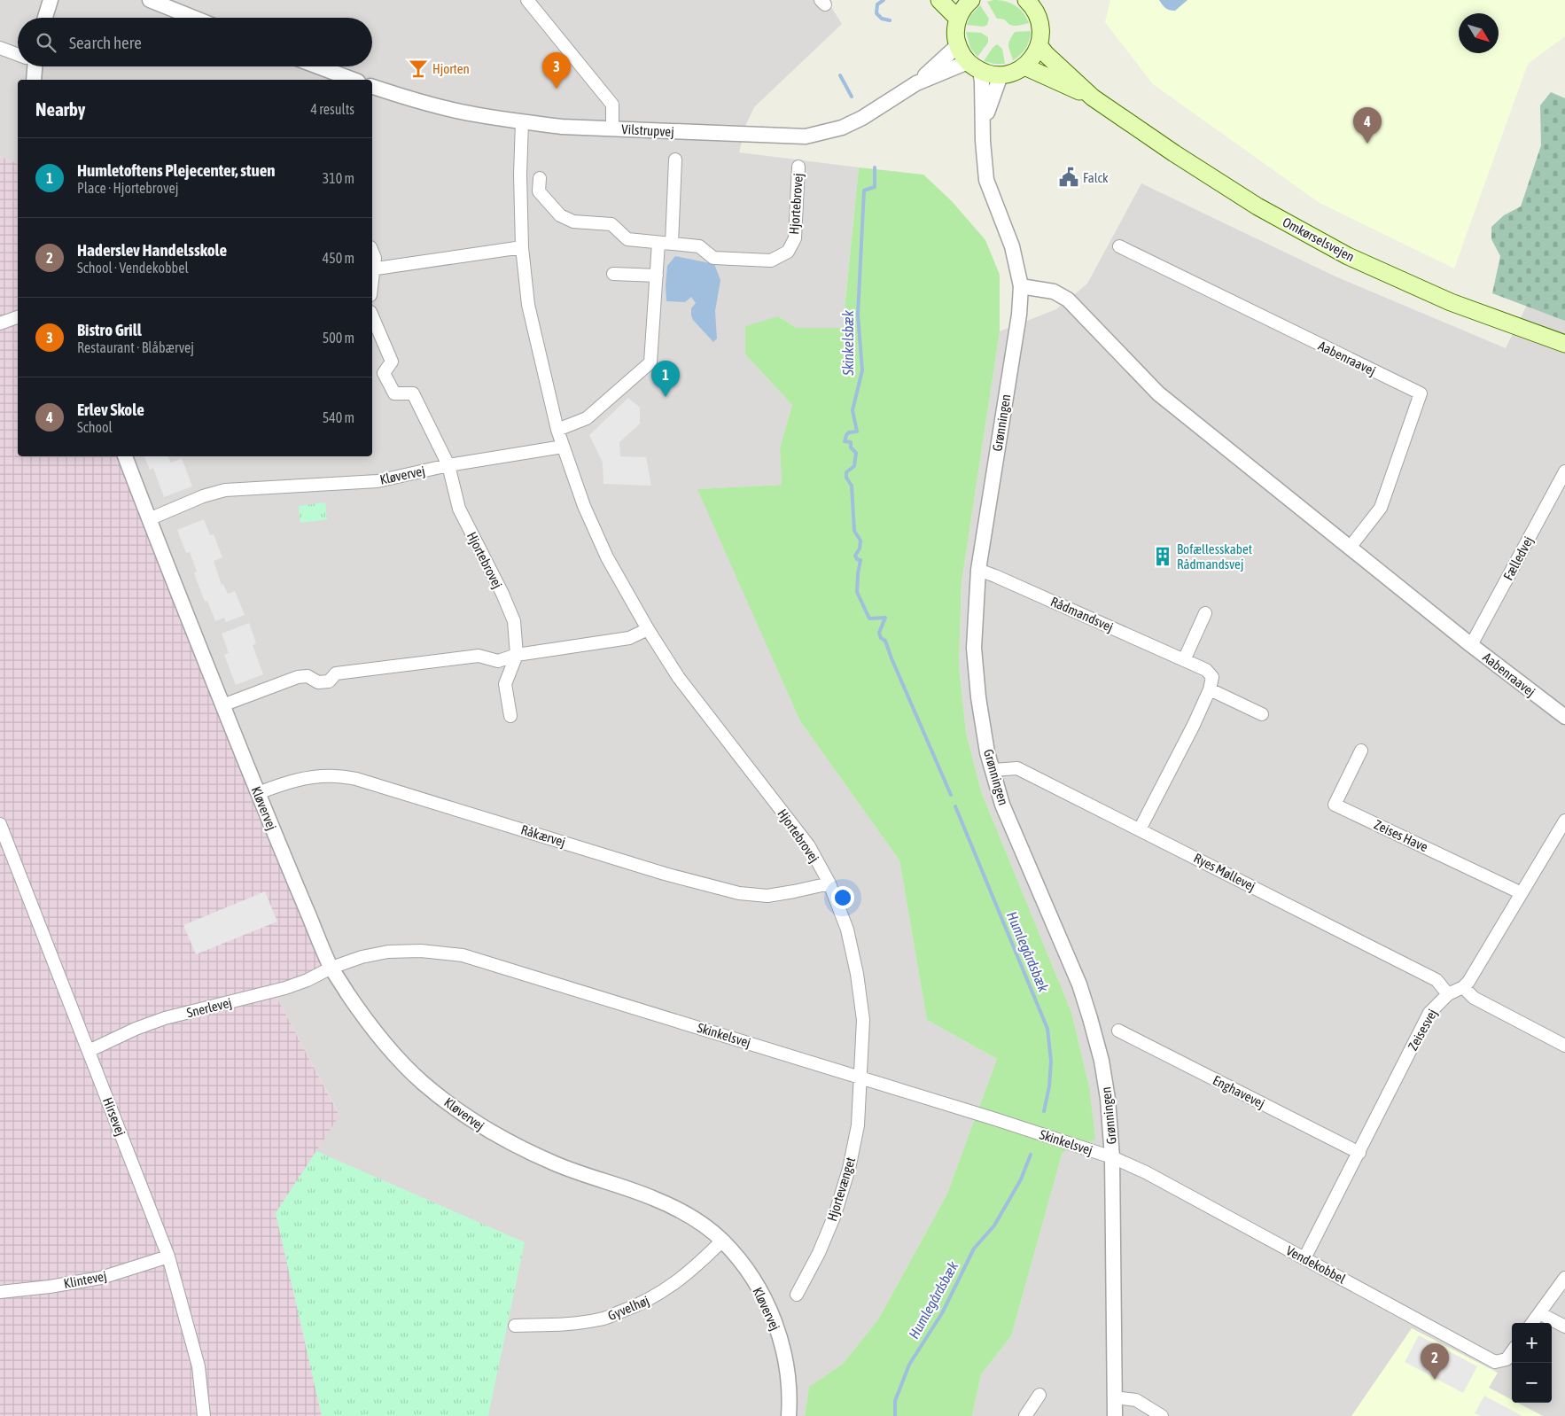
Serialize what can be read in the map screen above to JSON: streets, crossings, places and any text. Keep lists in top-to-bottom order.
{
  "streets": {
    "main road": ["Omkørselsvejen"],
    "street": [
      "Vilstrupvej",
      "Hjortebrovej",
      "Aabenraavej",
      "Grønningen",
      "Kløvervej",
      "Fælledvej",
      "Rådmandsvej",
      "Råkærvej",
      "Zeises Have",
      "Ryes Møllevej",
      "Snerlevej",
      "Zeisesvej",
      "Skinkelsvej",
      "Enghavevej",
      "Hirsevej",
      "Hjortevænget",
      "Vendekobbel",
      "Klintevej",
      "Gyvelhøj"
    ]
  },
  "crossings": [
    ["Vilstrupvej", "Hjortebrovej"],
    ["Vilstrupvej", "Grønningen"],
    ["Hjortebrovej", "Kløvervej"],
    ["Hjortebrovej", "Råkærvej"],
    ["Hjortebrovej", "Skinkelsvej"],
    ["Hjortebrovej", "Hjortevænget"],
    ["Aabenraavej", "Grønningen"],
    ["Aabenraavej", "Fælledvej"],
    ["Grønningen", "Rådmandsvej"],
    ["Grønningen", "Ryes Møllevej"],
    ["Grønningen", "Skinkelsvej"],
    ["Grønningen", "Vendekobbel"],
    ["Kløvervej", "Råkærvej"],
    ["Kløvervej", "Snerlevej"],
    ["Kløvervej", "Skinkelsvej"],
    ["Kløvervej", "Gyvelhøj"],
    ["Zeises Have", "Zeisesvej"],
    ["Ryes Møllevej", "Zeisesvej"],
    ["Snerlevej", "Skinkelsvej"],
    ["Snerlevej", "Hirsevej"],
    ["Zeisesvej", "Enghavevej"],
    ["Zeisesvej", "Vendekobbel"],
    ["Skinkelsvej", "Hjortevænget"],
    ["Skinkelsvej", "Vendekobbel"],
    ["Hirsevej", "Klintevej"]
  ],
  "water": ["Skinkelsbæk", "Humlegårdsbæk"],
  "places": {
    "bar": ["Hjorten"],
    "public building": ["Falck"],
    "building": ["Bofællesskabet Rådmandsvej"]
  },
  "north": "bottom right",
  "page": {
    "search": "Search here",
    "pins": [
      "3",
      "4",
      "1",
      "2"
    ],
    "heading": ["Nearby", "4 results"],
    "list": [
      {
        "mark": "1",
        "name": "Humletoftens Plejecenter, stuen",
        "note": "Place · Hjortebrovej",
        "value": "310 m"
      },
      {
        "mark": "2",
        "name": "Haderslev Handelsskole",
        "note": "School · Vendekobbel",
        "value": "450 m"
      },
      {
        "mark": "3",
        "name": "Bistro Grill",
        "note": "Restaurant · Blåbærvej",
        "value": "500 m"
      },
      {
        "mark": "4",
        "name": "Erlev Skole",
        "note": "School",
        "value": "540 m"
      }
    ],
    "map_buttons": ["+", "−"]
  }
}
